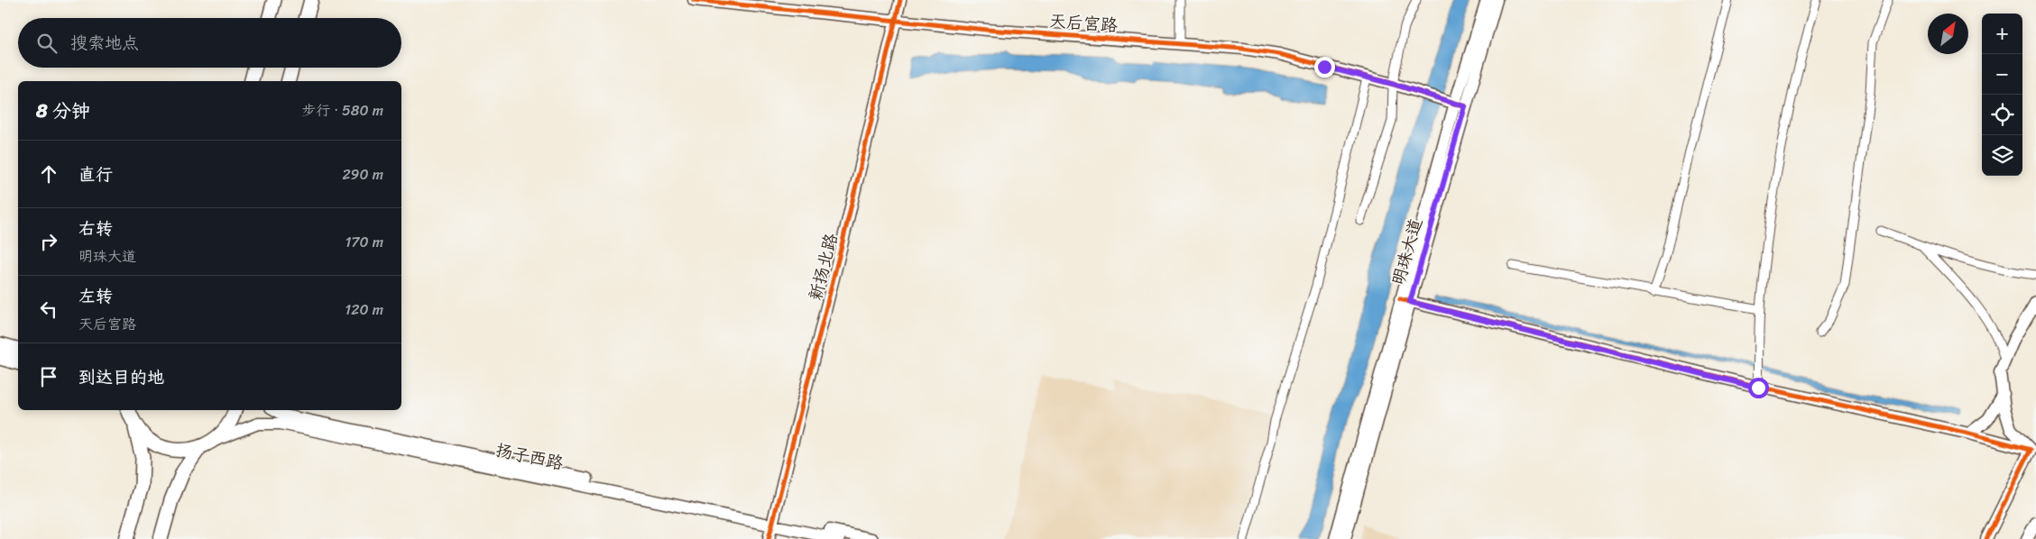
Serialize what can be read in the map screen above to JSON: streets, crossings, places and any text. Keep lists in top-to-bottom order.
{
  "streets": {
    "main road": [
      "天后宫路",
      "明珠大道",
      "新扬北路",
      "扬子西路"
    ]
  },
  "crossings": [
    ["天后宫路", "明珠大道"],
    ["天后宫路", "新扬北路"],
    ["新扬北路", "扬子西路"]
  ],
  "north": "top right",
  "page": {
    "map_buttons": ["+", "−"],
    "search": "搜索地点",
    "heading": ["8 分钟", "步行 · 580 m"],
    "list": [
      ["直行", "290 m"],
      ["右转", "明珠大道", "170 m"],
      ["左转", "天后宫路", "120 m"],
      "到达目的地"
    ]
  }
}
